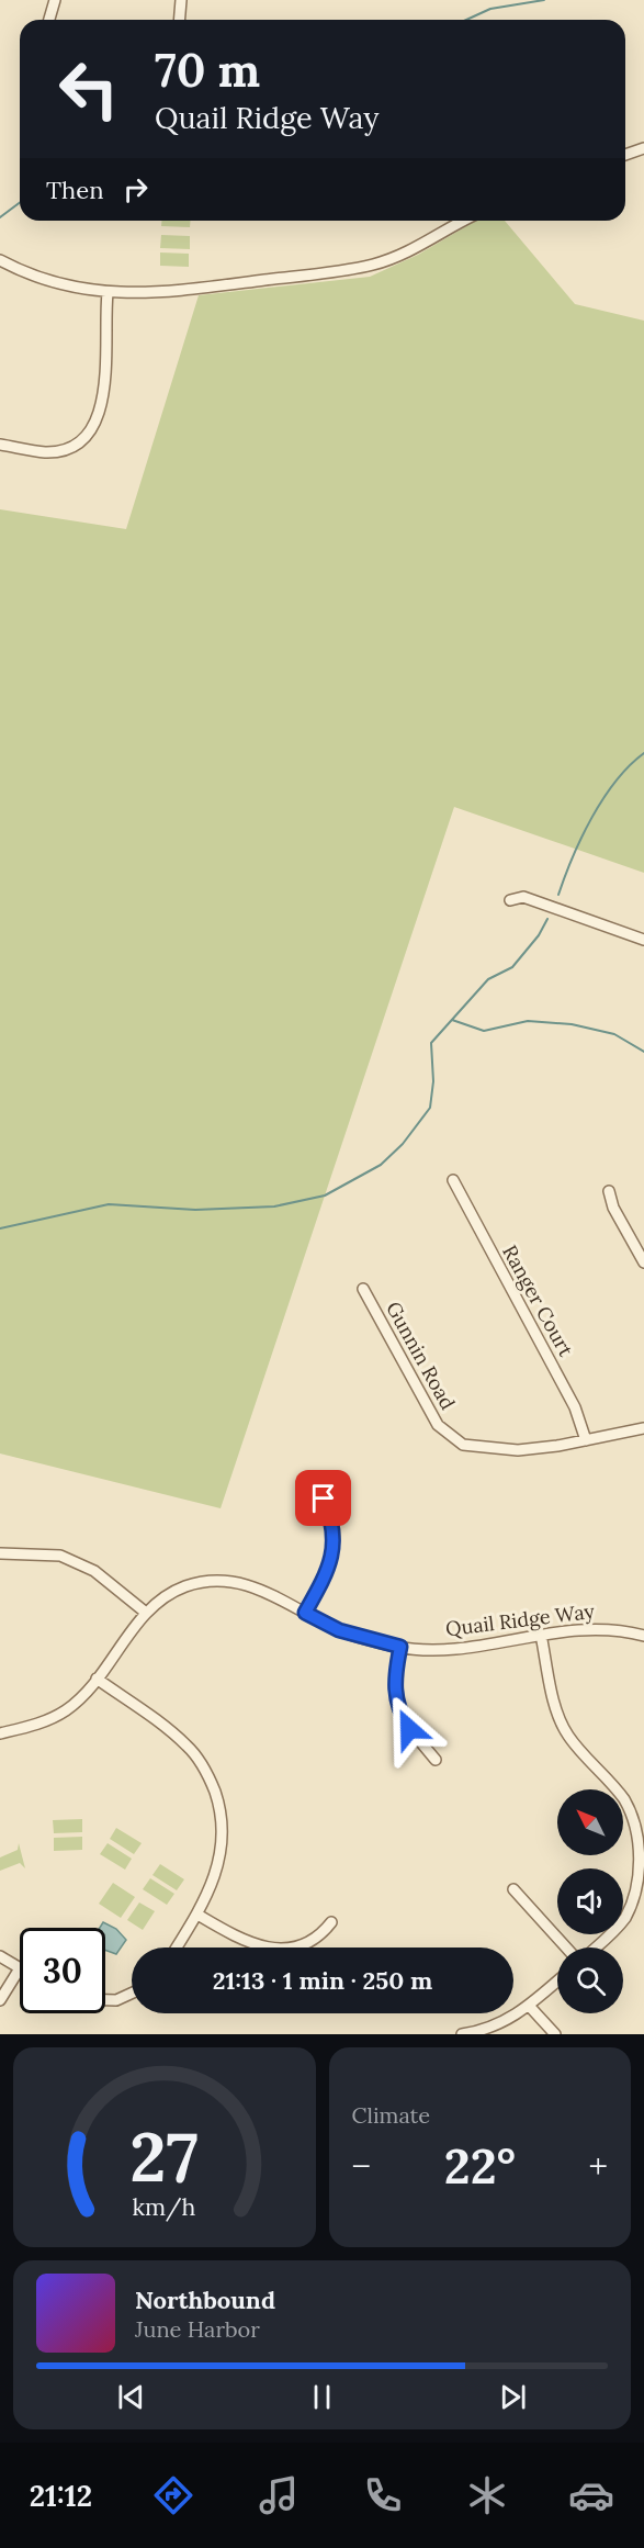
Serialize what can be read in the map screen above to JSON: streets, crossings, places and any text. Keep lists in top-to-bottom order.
{
  "streets": {
    "street": ["Ranger Court", "Gunnin Road", "Quail Ridge Way"]
  },
  "crossings": [
    ["Ranger Court", "Gunnin Road"]
  ],
  "north": "top left",
  "page": {
    "turn": ["70 m", "Quail Ridge Way"],
    "then": "Then",
    "limit": "30",
    "trip": "21:13 · 1 min · 250 m",
    "tile": "Climate",
    "heat": ["−", "22°", "+"],
    "song": ["Northbound", "June Harbor"],
    "tabs": "21:12",
    "gauge": ["27", "km/h"]
  }
}
